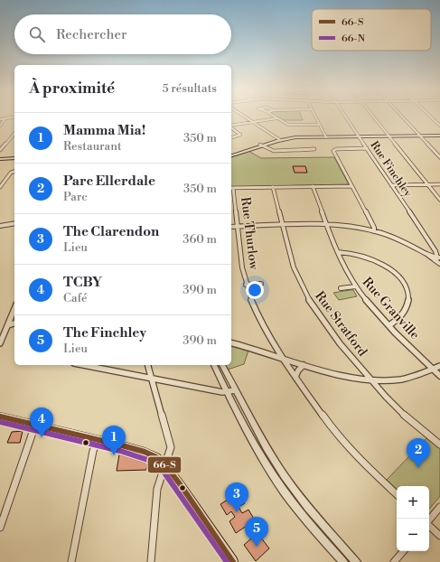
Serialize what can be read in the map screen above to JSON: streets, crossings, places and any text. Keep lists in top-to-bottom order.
{
  "streets": {
    "street": [
      "Rue Finchley",
      "Rue Thurlow",
      "Rue Granville",
      "Rue Stratford"
    ]
  },
  "lines": ["transit line 66-S", "transit line 66-N"],
  "legend": ["66-S", "66-N"],
  "page": {
    "search": "Rechercher",
    "heading": ["À proximité", "5 résultats"],
    "list": [
      {
        "mark": "1",
        "name": "Mamma Mia!",
        "note": "Restaurant",
        "value": "350 m"
      },
      {
        "mark": "2",
        "name": "Parc Ellerdale",
        "note": "Parc",
        "value": "350 m"
      },
      {
        "mark": "3",
        "name": "The Clarendon",
        "note": "Lieu",
        "value": "360 m"
      },
      {
        "mark": "4",
        "name": "TCBY",
        "note": "Café",
        "value": "390 m"
      },
      {
        "mark": "5",
        "name": "The Finchley",
        "note": "Lieu",
        "value": "390 m"
      }
    ],
    "pins": [
      "4",
      "1",
      "2",
      "3",
      "5"
    ],
    "map_buttons": ["+", "−"]
  }
}
